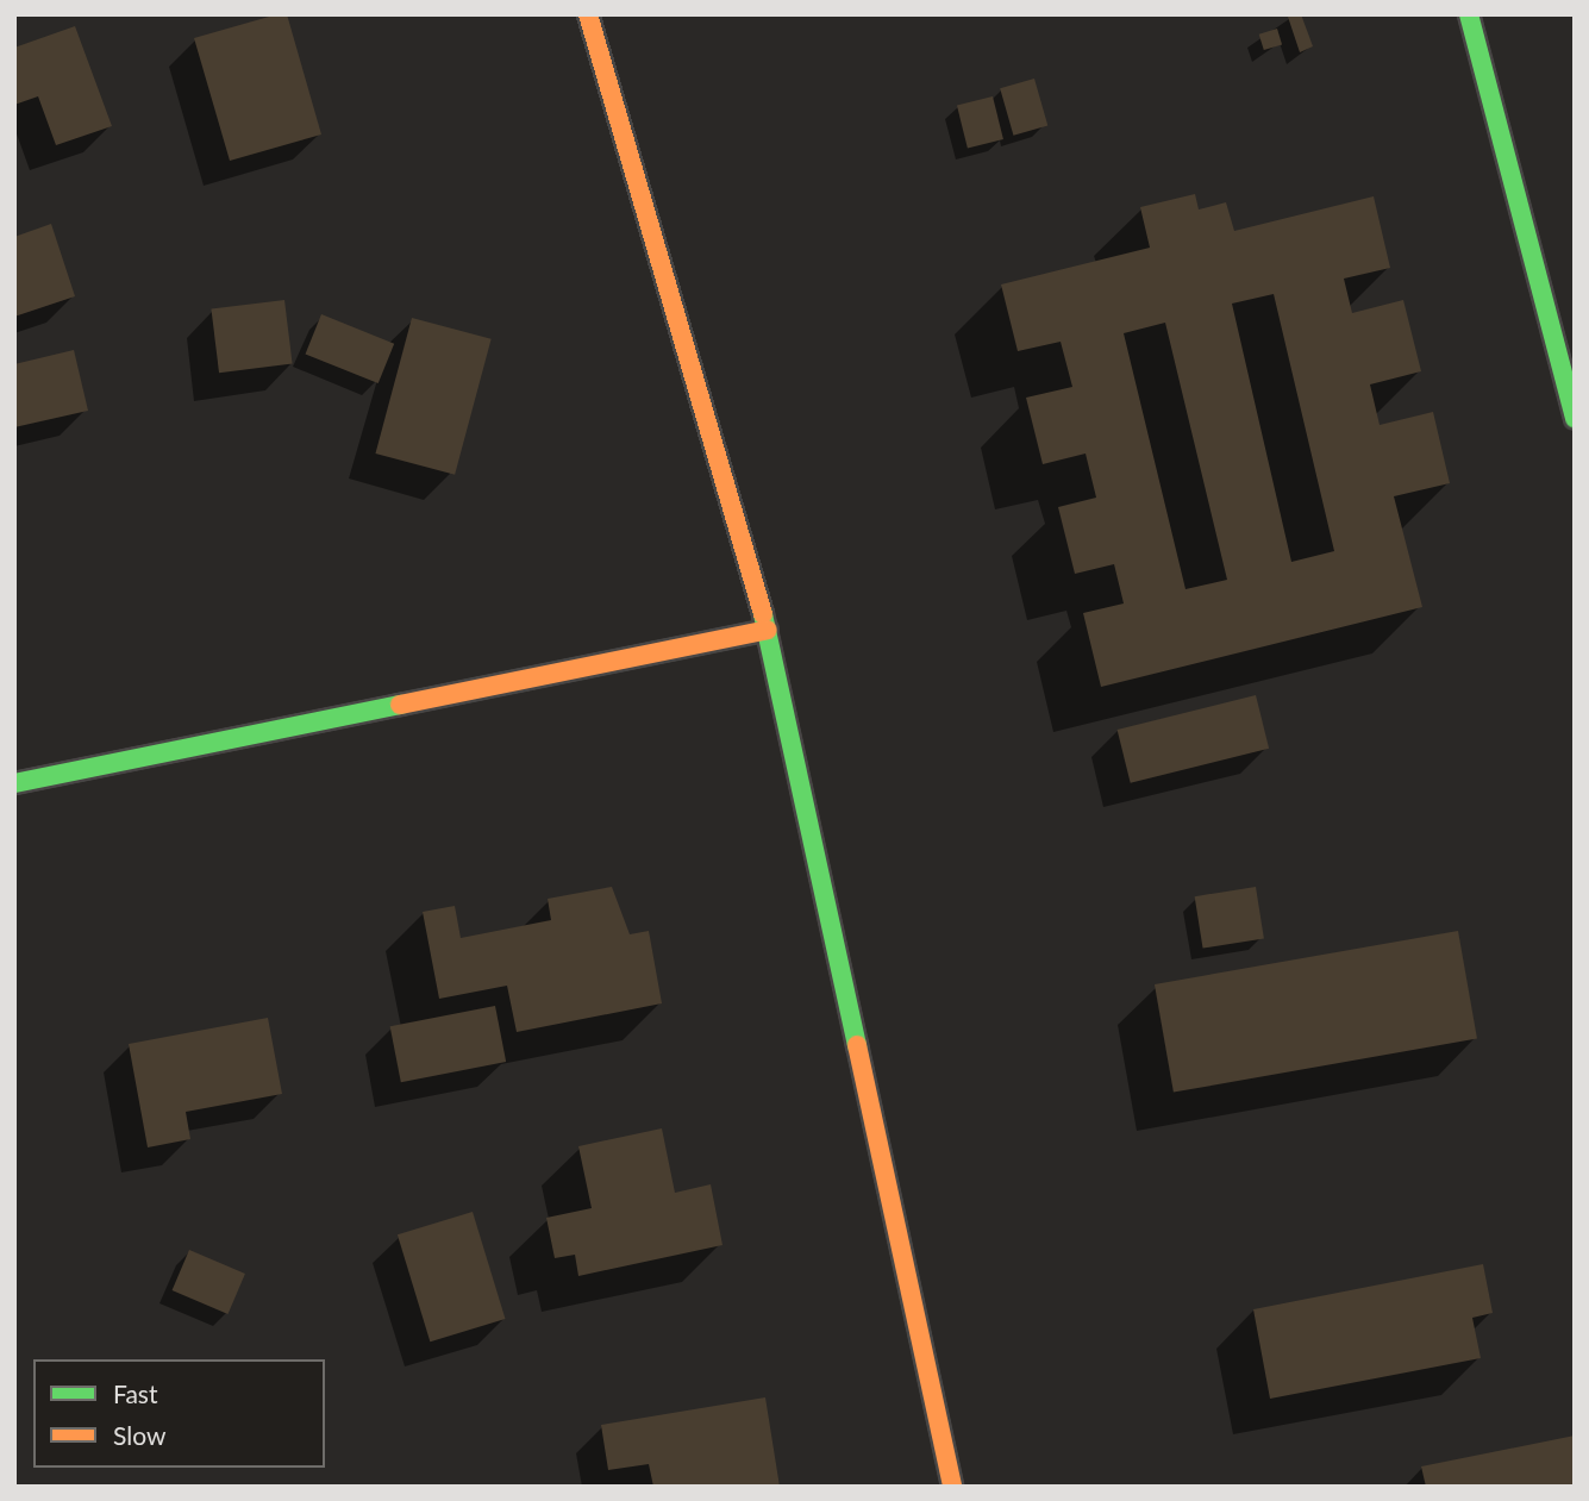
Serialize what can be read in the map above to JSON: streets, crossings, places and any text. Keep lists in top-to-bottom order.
{
  "legend": ["Fast", "Slow"]
}
